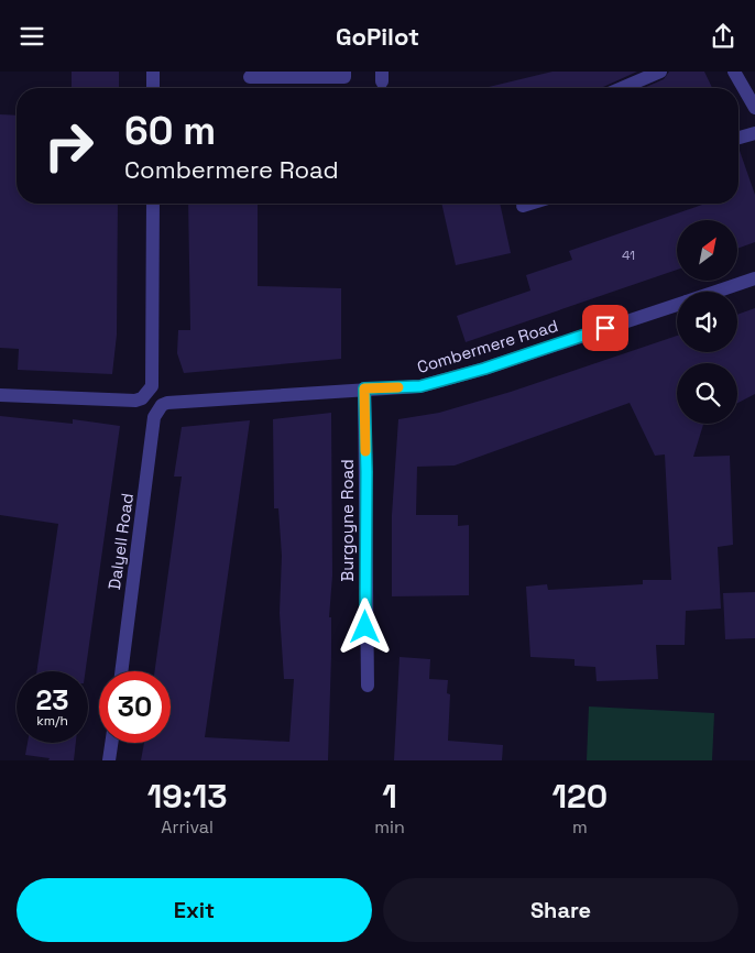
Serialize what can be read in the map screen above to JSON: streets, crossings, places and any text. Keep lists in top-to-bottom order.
{
  "streets": {
    "street": ["Combermere Road", "Burgoyne Road", "Dalyell Road"]
  },
  "crossings": [
    ["Combermere Road", "Burgoyne Road"],
    ["Combermere Road", "Dalyell Road"]
  ],
  "house_numbers": ["41"],
  "north": "top right",
  "page": {
    "header": "GoPilot",
    "turn": ["60 m", "Combermere Road"],
    "speed": "23 km/h",
    "limit": "30",
    "eta": [
      "19:13",
      "Arrival",
      "1",
      "min",
      "120",
      "m"
    ],
    "buttons": ["Exit", "Share"]
  }
}
